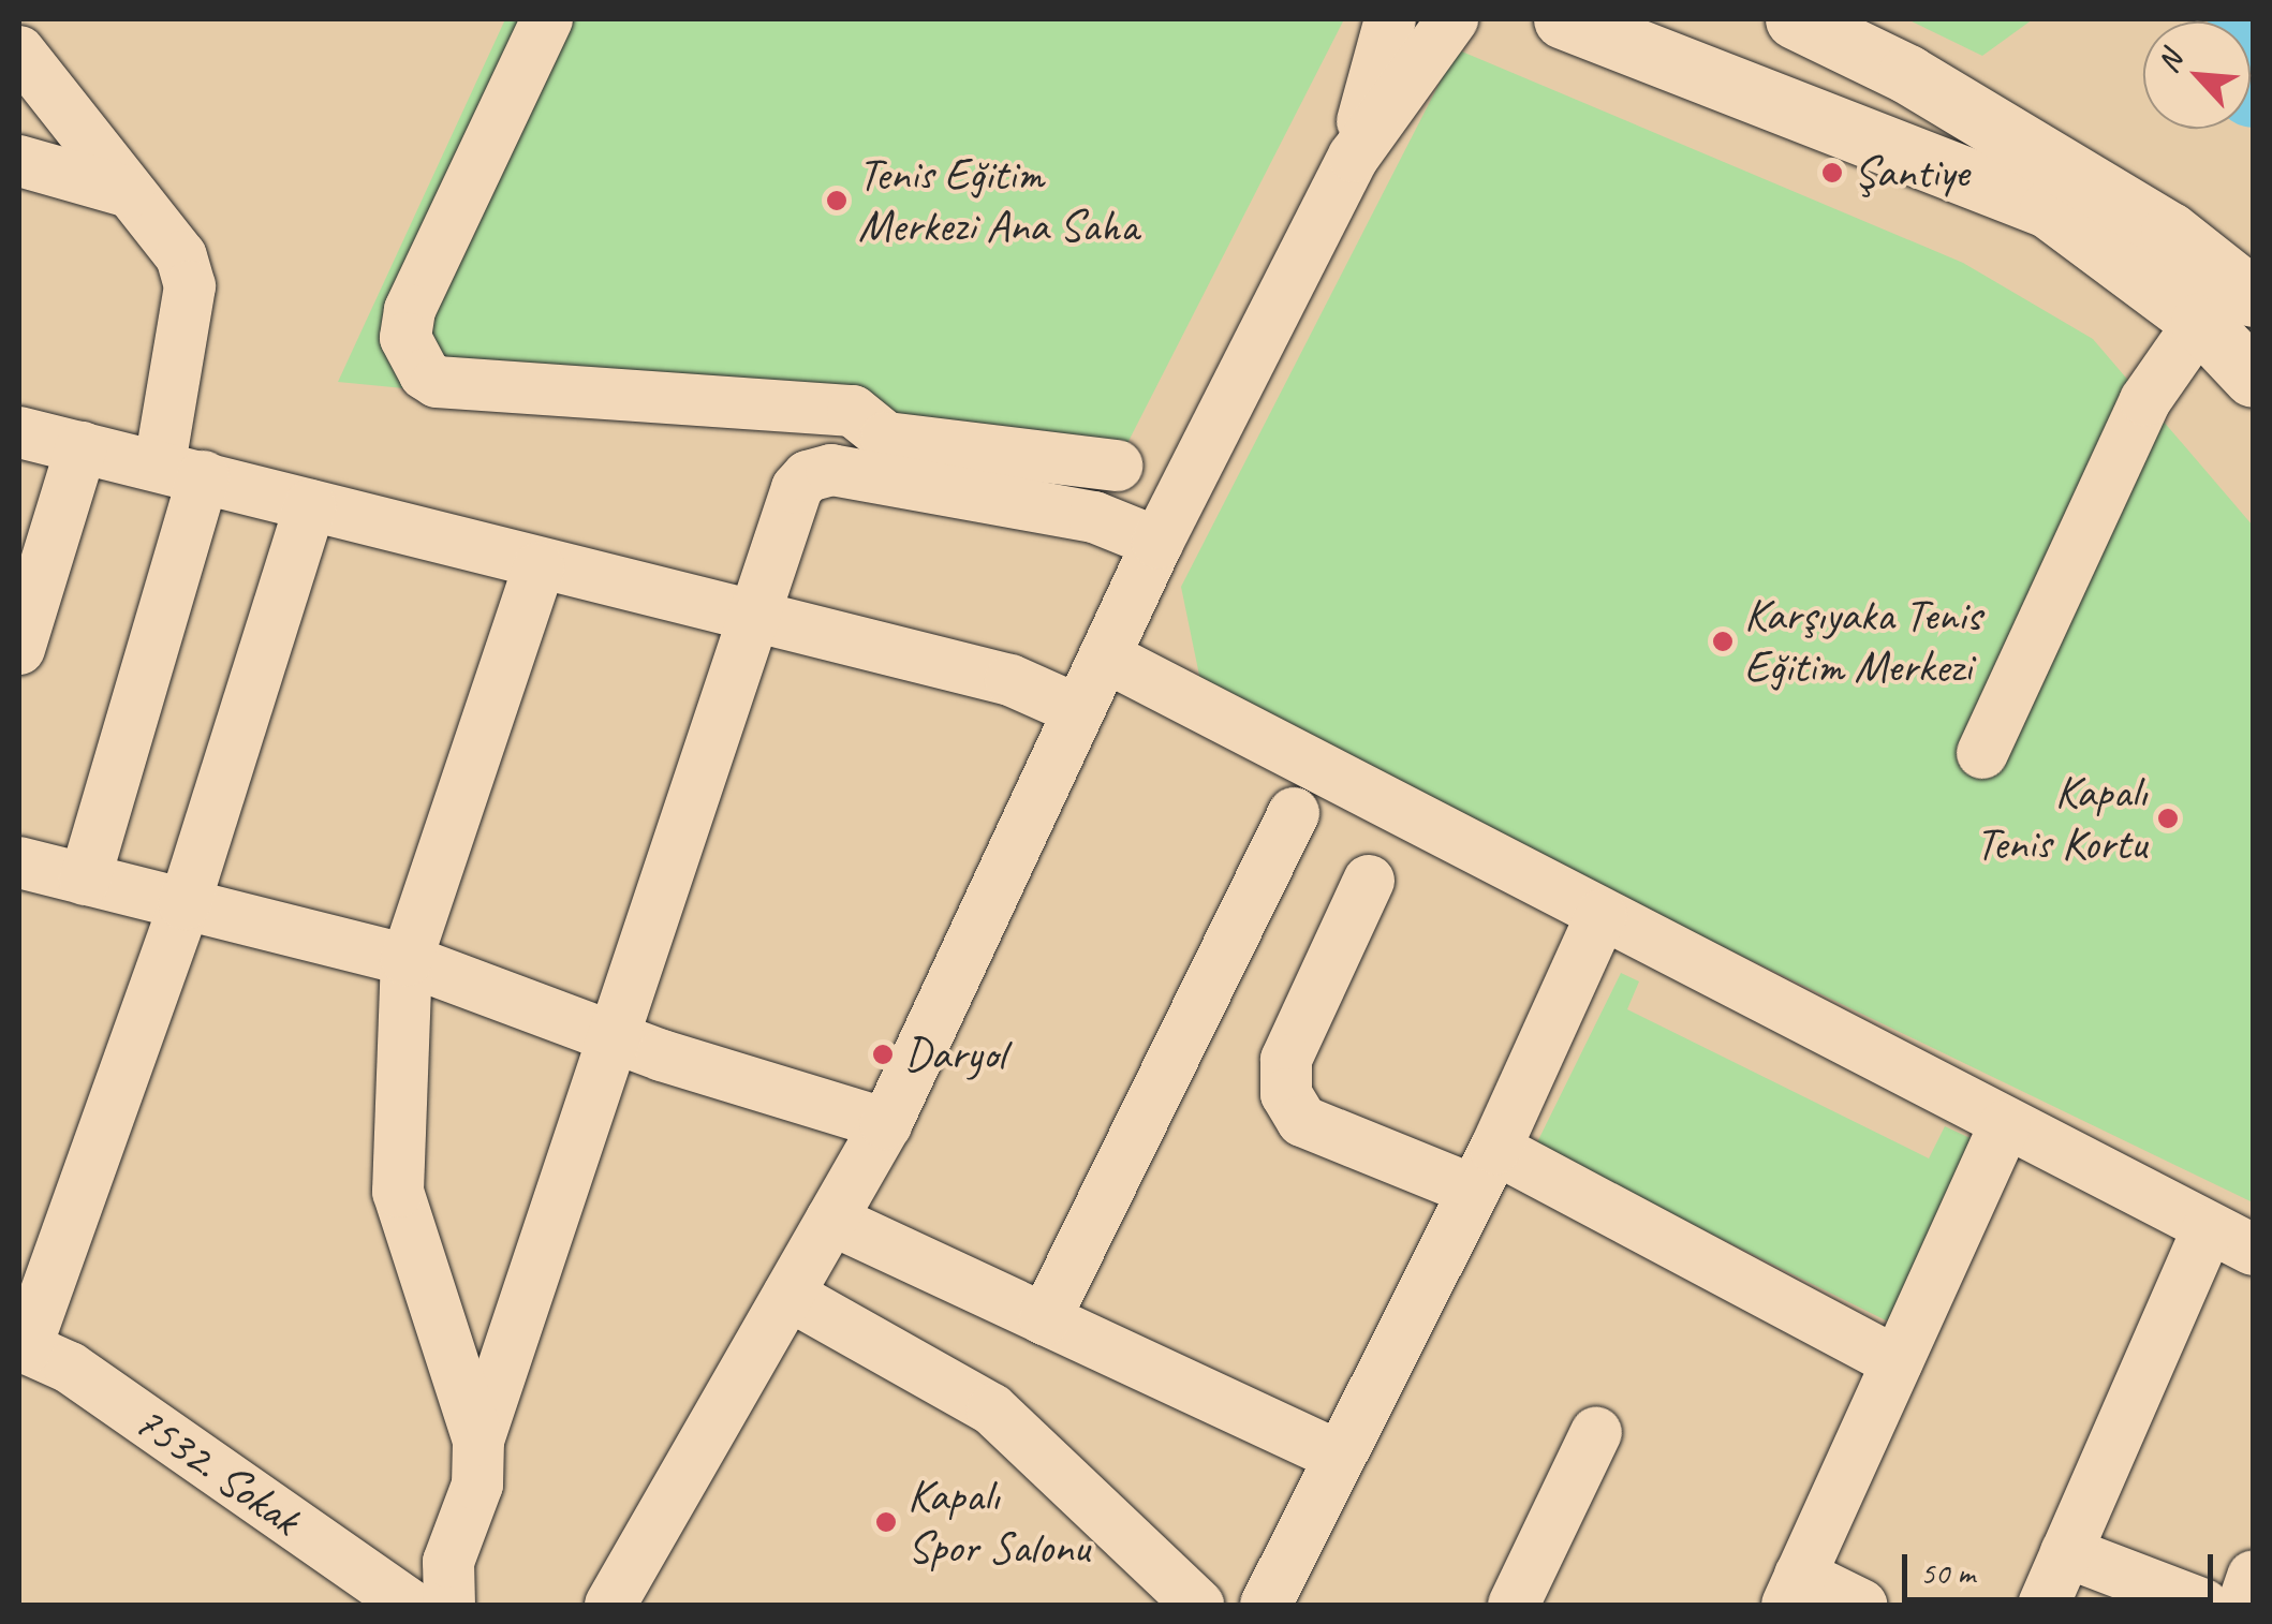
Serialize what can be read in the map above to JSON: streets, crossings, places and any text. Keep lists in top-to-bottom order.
{
  "streets": {
    "street": ["7532. Sokak"]
  },
  "places": [
    "Şantiye",
    "Tenis Eğitim Merkezi Ana Saha",
    "Karşıyaka Tenis Eğitim Merkezi",
    "Kapalı Tenis Kortu",
    "Daryol",
    "Kapalı Spor Salonu"
  ],
  "scale_bar": "50 m",
  "north": "top left"
}
